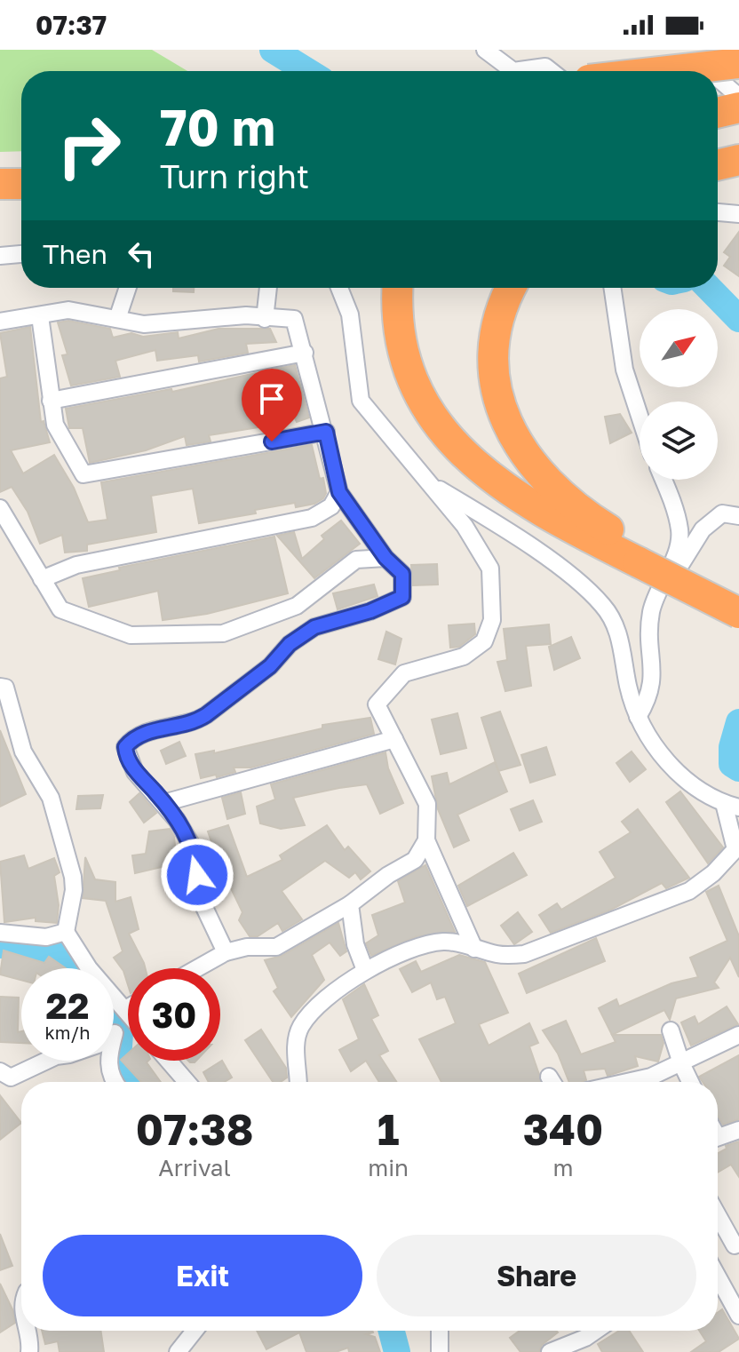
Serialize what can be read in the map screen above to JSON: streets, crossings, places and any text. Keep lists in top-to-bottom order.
{
  "north": "top right",
  "page": {
    "status": "07:37",
    "turn": ["70 m", "Turn right"],
    "then": "Then",
    "speed": "22 km/h",
    "limit": "30",
    "eta": [
      "07:38",
      "Arrival",
      "1",
      "min",
      "340",
      "m"
    ],
    "buttons": ["Exit", "Share"]
  }
}
